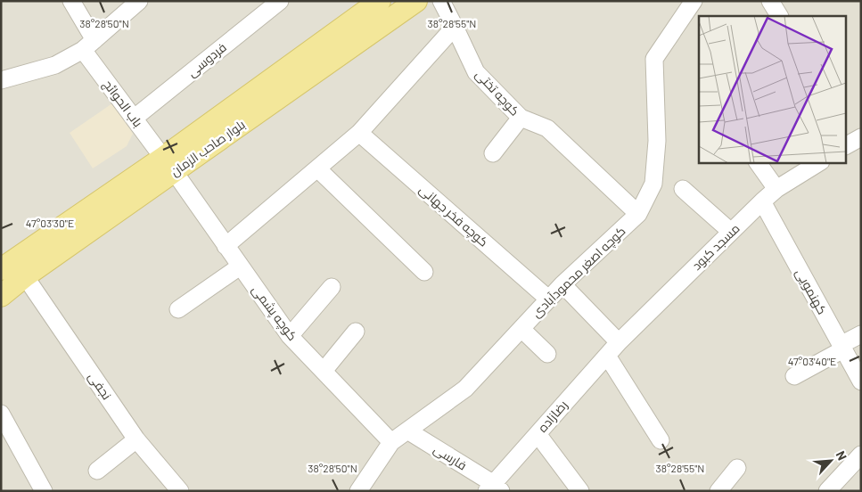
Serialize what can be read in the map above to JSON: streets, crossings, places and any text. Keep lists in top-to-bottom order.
{
  "streets": {
    "main road": ["بلوار صاحب الزمان"],
    "street": [
      "فردوسی",
      "کوچه تختی",
      "باب الحوائج",
      "کوچه فخر جهانی",
      "مسجد کبود",
      "کوچه اصغر محمودآبادی",
      "کهنمویی",
      "کوچه پشمی",
      "نجفی",
      "رضازاده",
      "فارسی"
    ]
  },
  "crossings": [
    ["فردوسی", "باب الحوائج"],
    ["کوچه تختی", "کوچه اصغر محمودآبادی"],
    ["باب الحوائج", "بلوار صاحب الزمان"],
    ["باب الحوائج", "کوچه پشمی"],
    ["بلوار صاحب الزمان", "کوچه پشمی"],
    ["بلوار صاحب الزمان", "نجفی"],
    ["کوچه فخر جهانی", "کوچه اصغر محمودآبادی"],
    ["مسجد کبود", "کهنمویی"],
    ["مسجد کبود", "رضازاده"],
    ["کوچه اصغر محمودآبادی", "کوچه پشمی"],
    ["کوچه اصغر محمودآبادی", "فارسی"],
    ["رضازاده", "فارسی"]
  ],
  "north": "top right",
  "coordinates": [
    "38°28'50\"N",
    "38°28'55\"N",
    "47°03'30\"E",
    "47°03'40\"E"
  ]
}
